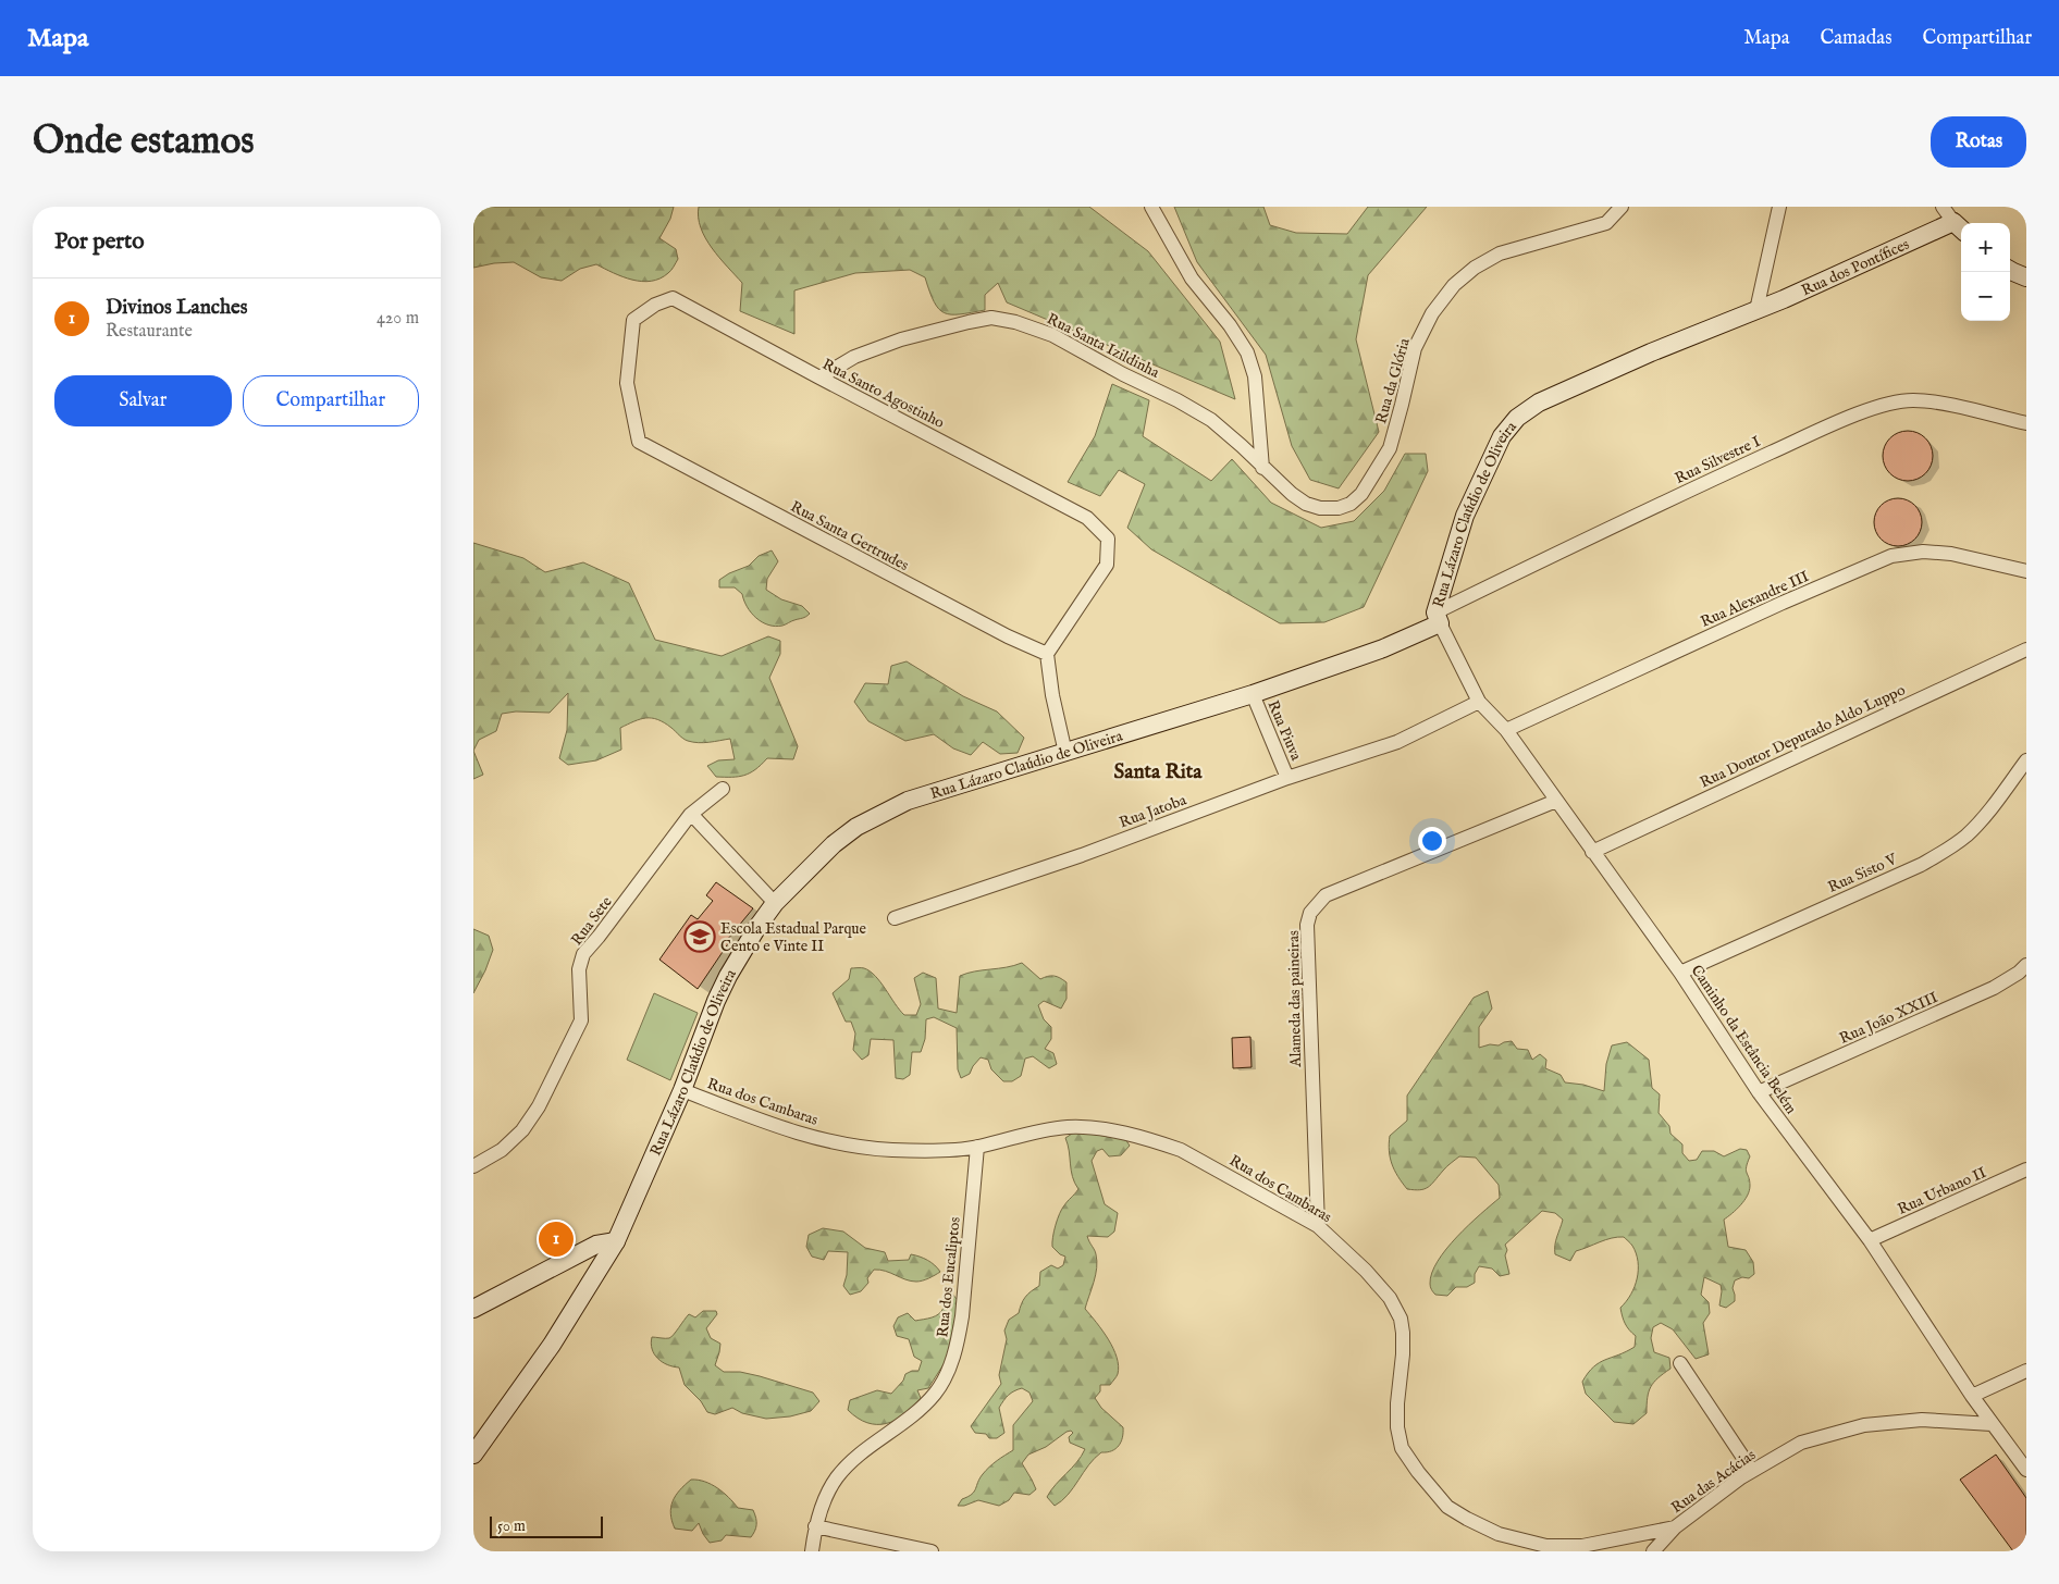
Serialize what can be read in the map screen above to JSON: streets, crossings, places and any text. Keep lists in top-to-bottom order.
{
  "streets": {
    "street": [
      "Rua dos Pontífices",
      "Rua Santa Izildinha",
      "Rua da Glória",
      "Rua Santo Agostinho",
      "Rua Silvestre I",
      "Rua Lázaro Claúdio de Oliveira",
      "Rua Santa Gertrudes",
      "Rua Alexandre III",
      "Rua Piuva",
      "Rua Doutor Deputado Aldo Luppo",
      "Rua Jatoba",
      "Rua Sisto V",
      "Rua Sete",
      "Alameda das paineiras",
      "Rua João XXIII",
      "Caminho da Estância Belém",
      "Rua dos Cambaras",
      "Rua Urbano II",
      "Rua dos Eucaliptos",
      "Rua das Acácias"
    ]
  },
  "crossings": [
    ["Rua dos Pontífices", "Rua Lázaro Claúdio de Oliveira"],
    ["Rua Santa Izildinha", "Rua da Glória"],
    ["Rua Santa Izildinha", "Rua Santo Agostinho"],
    ["Rua Santo Agostinho", "Rua Santa Gertrudes"],
    ["Rua Silvestre I", "Rua Lázaro Claúdio de Oliveira"],
    ["Rua Silvestre I", "Caminho da Estância Belém"],
    ["Rua Lázaro Claúdio de Oliveira", "Rua Piuva"],
    ["Rua Lázaro Claúdio de Oliveira", "Caminho da Estância Belém"],
    ["Rua Lázaro Claúdio de Oliveira", "Rua dos Cambaras"],
    ["Rua Alexandre III", "Caminho da Estância Belém"],
    ["Rua Piuva", "Rua Jatoba"],
    ["Rua Doutor Deputado Aldo Luppo", "Caminho da Estância Belém"],
    ["Rua Jatoba", "Caminho da Estância Belém"],
    ["Rua Sisto V", "Caminho da Estância Belém"],
    ["Alameda das paineiras", "Caminho da Estância Belém"],
    ["Alameda das paineiras", "Rua dos Cambaras"],
    ["Rua João XXIII", "Caminho da Estância Belém"],
    ["Caminho da Estância Belém", "Rua Urbano II"],
    ["Caminho da Estância Belém", "Rua das Acácias"],
    ["Rua dos Cambaras", "Rua dos Eucaliptos"],
    ["Rua dos Cambaras", "Rua das Acácias"]
  ],
  "districts": ["Santa Rita"],
  "places": {
    "school or university": ["Escola Estadual Parque Cento e Vinte II"]
  },
  "scale_bar": "50 m",
  "page": {
    "header": "Mapa",
    "nav": ["Mapa", "Camadas", "Compartilhar"],
    "buttons": [
      "Rotas",
      ["Salvar", "Compartilhar"]
    ],
    "title": "Onde estamos",
    "heading": "Por perto",
    "map_buttons": ["+", "−"],
    "list": [
      {
        "mark": "1",
        "name": "Divinos Lanches",
        "note": "Restaurante",
        "value": "420 m"
      }
    ],
    "pins": "1",
    "scale": "50 m"
  }
}
